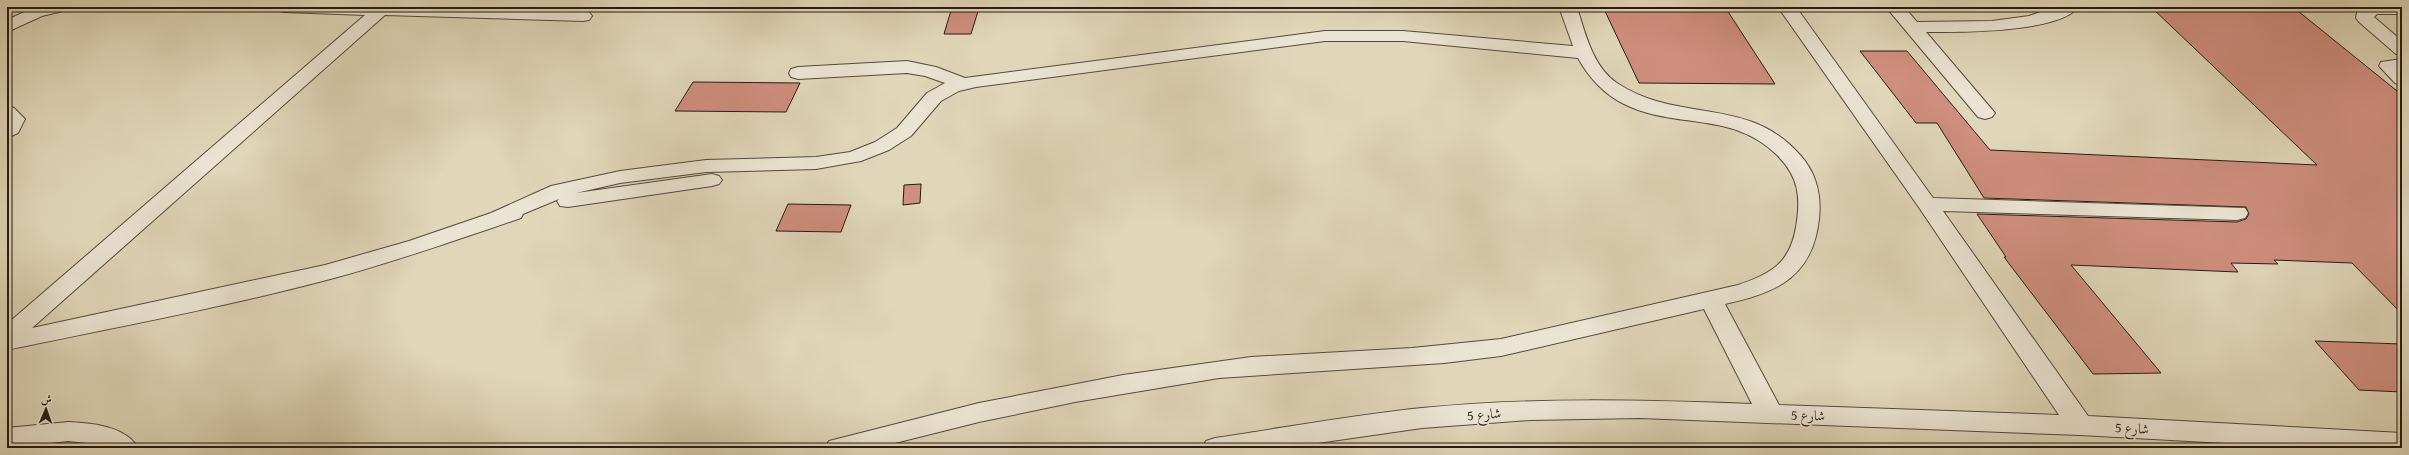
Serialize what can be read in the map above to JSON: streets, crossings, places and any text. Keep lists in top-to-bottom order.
{
  "streets": {
    "street": ["شارع 5"]
  },
  "north": "top"
}
